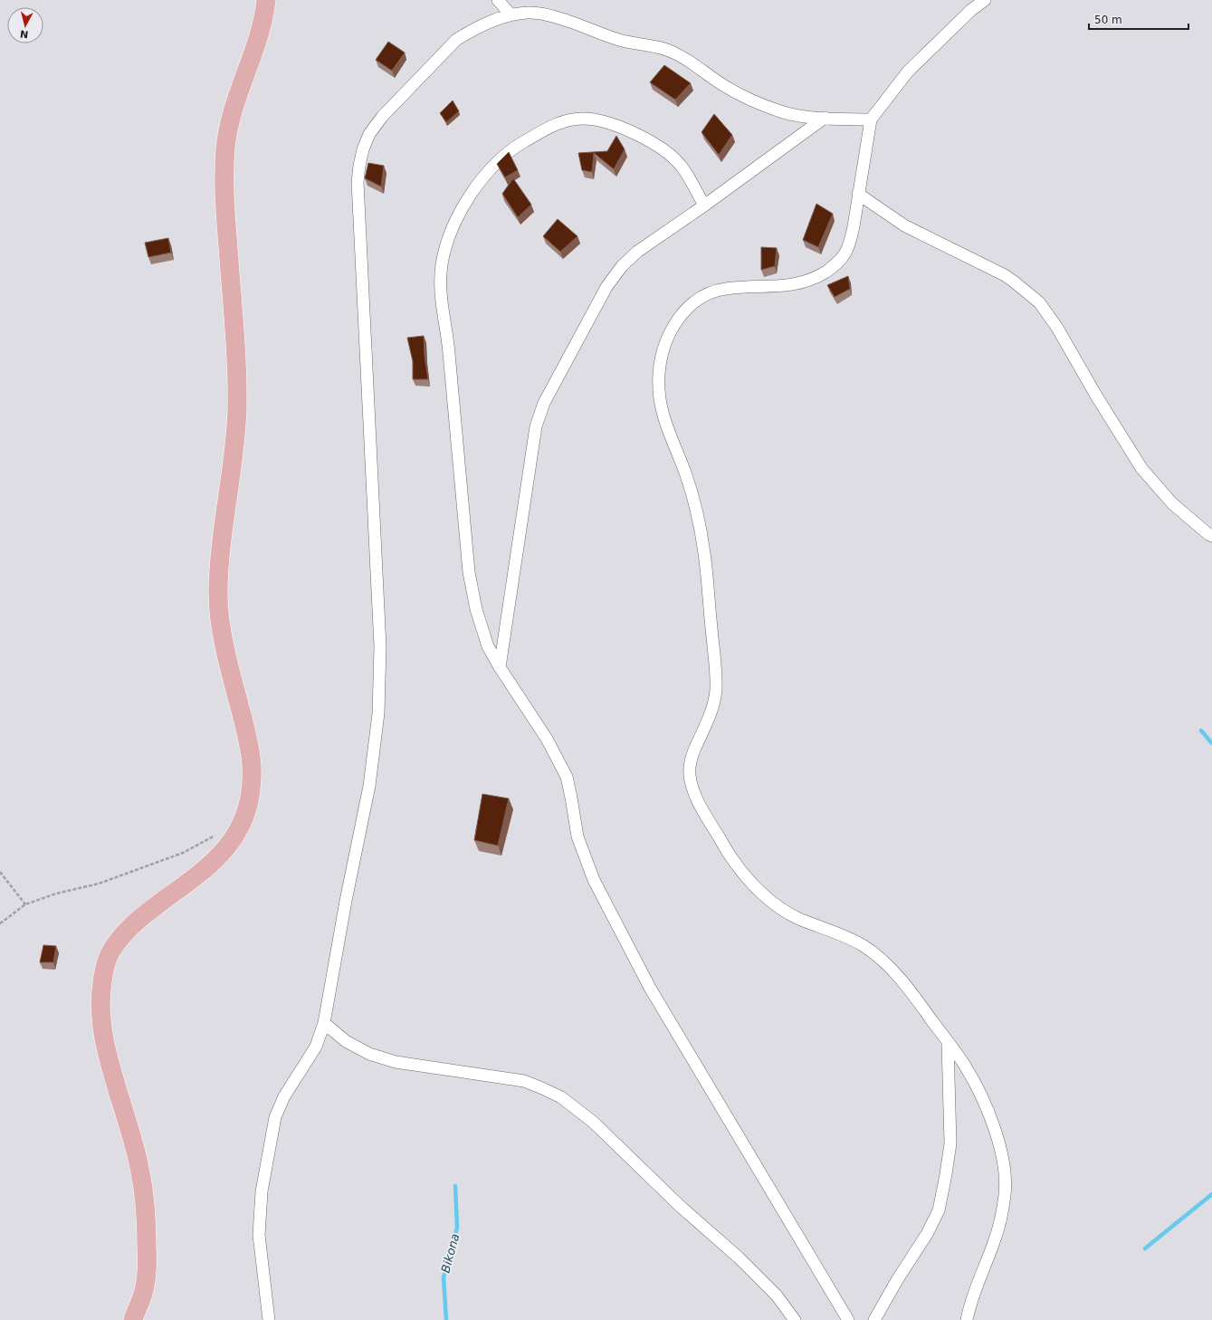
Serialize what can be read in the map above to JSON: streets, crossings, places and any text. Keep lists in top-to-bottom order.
{
  "water": ["Bikona"],
  "scale_bar": "50 m",
  "north": "bottom"
}
